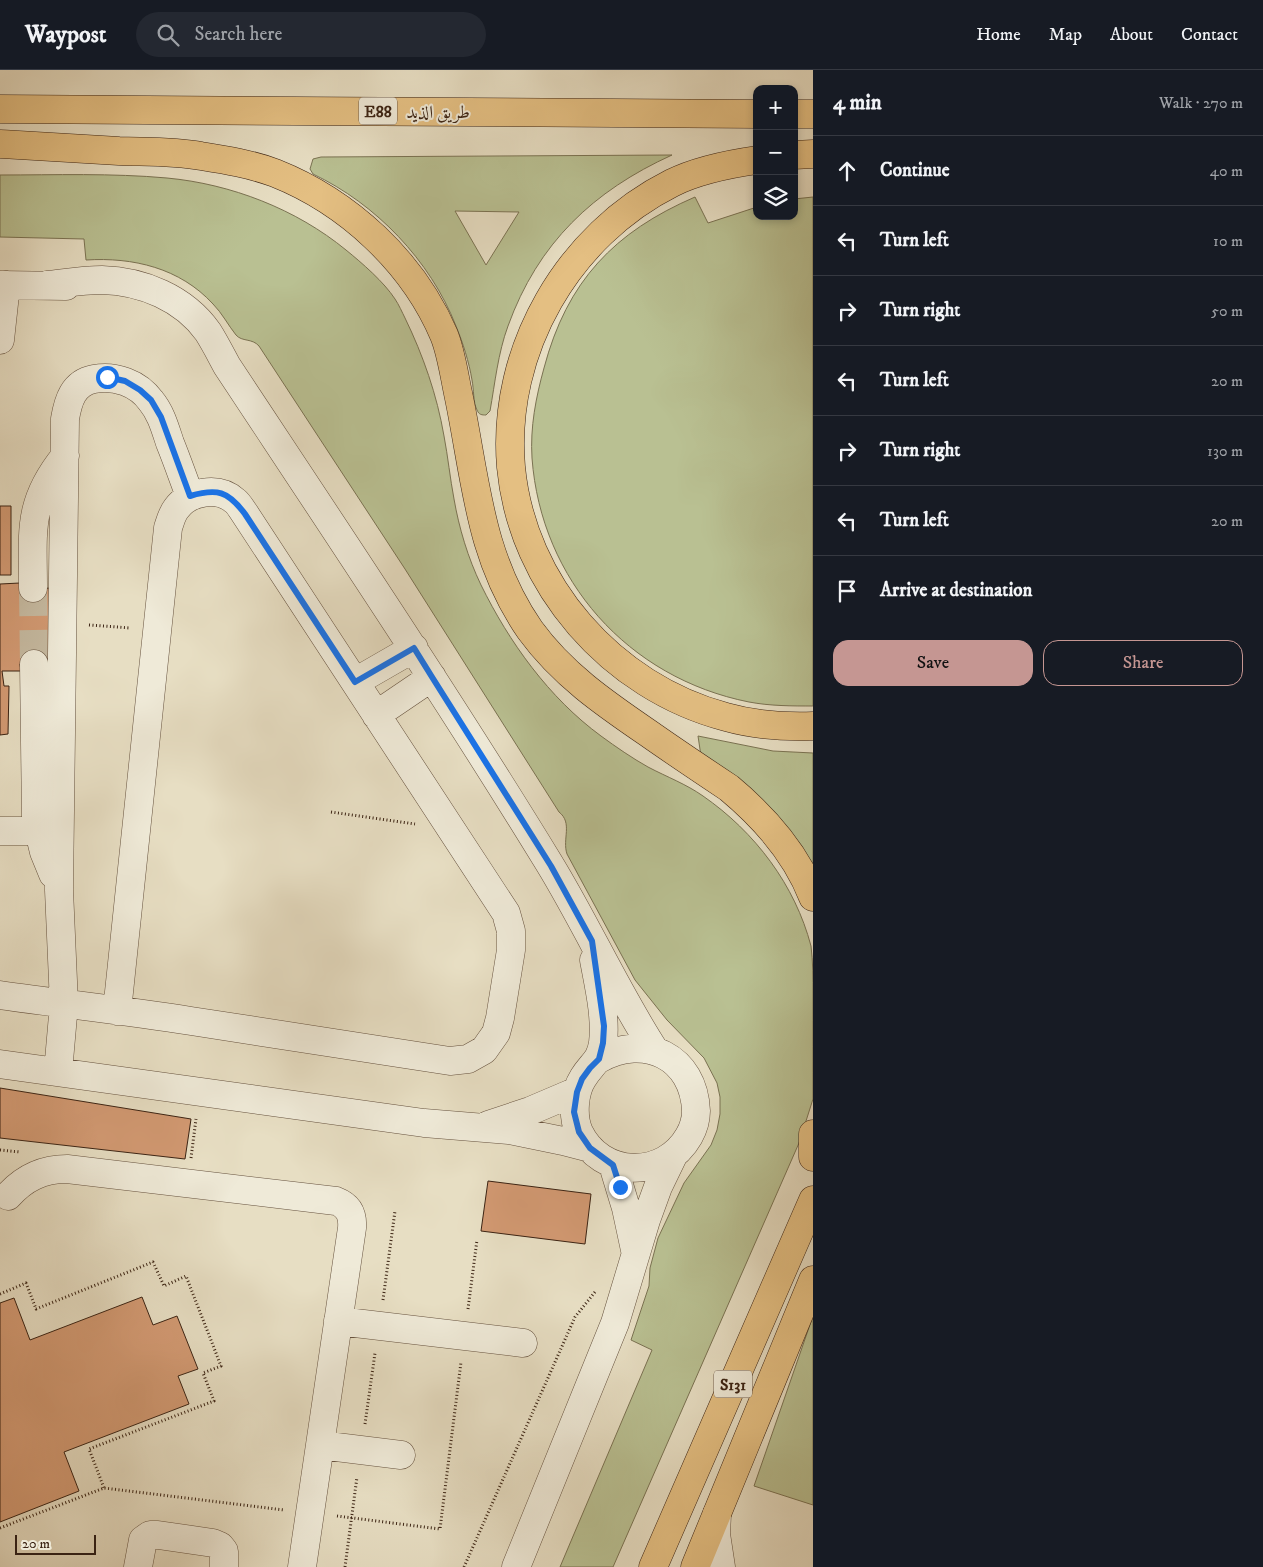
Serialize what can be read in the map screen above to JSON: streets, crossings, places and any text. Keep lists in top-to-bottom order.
{
  "streets": {
    "main road": ["E88", "طريق الذيد", "S131"]
  },
  "scale_bar": "20 m",
  "page": {
    "header": "Waypost",
    "search": "Search here",
    "nav": [
      "Home",
      "Map",
      "About",
      "Contact"
    ],
    "heading": ["4 min", "Walk · 270 m"],
    "map_buttons": ["+", "−"],
    "list": [
      ["Continue", "40 m"],
      ["Turn left", "10 m"],
      ["Turn right", "50 m"],
      ["Turn left", "20 m"],
      ["Turn right", "130 m"],
      ["Turn left", "20 m"],
      "Arrive at destination"
    ],
    "buttons": ["Save", "Share"],
    "scale": "20 m"
  }
}
